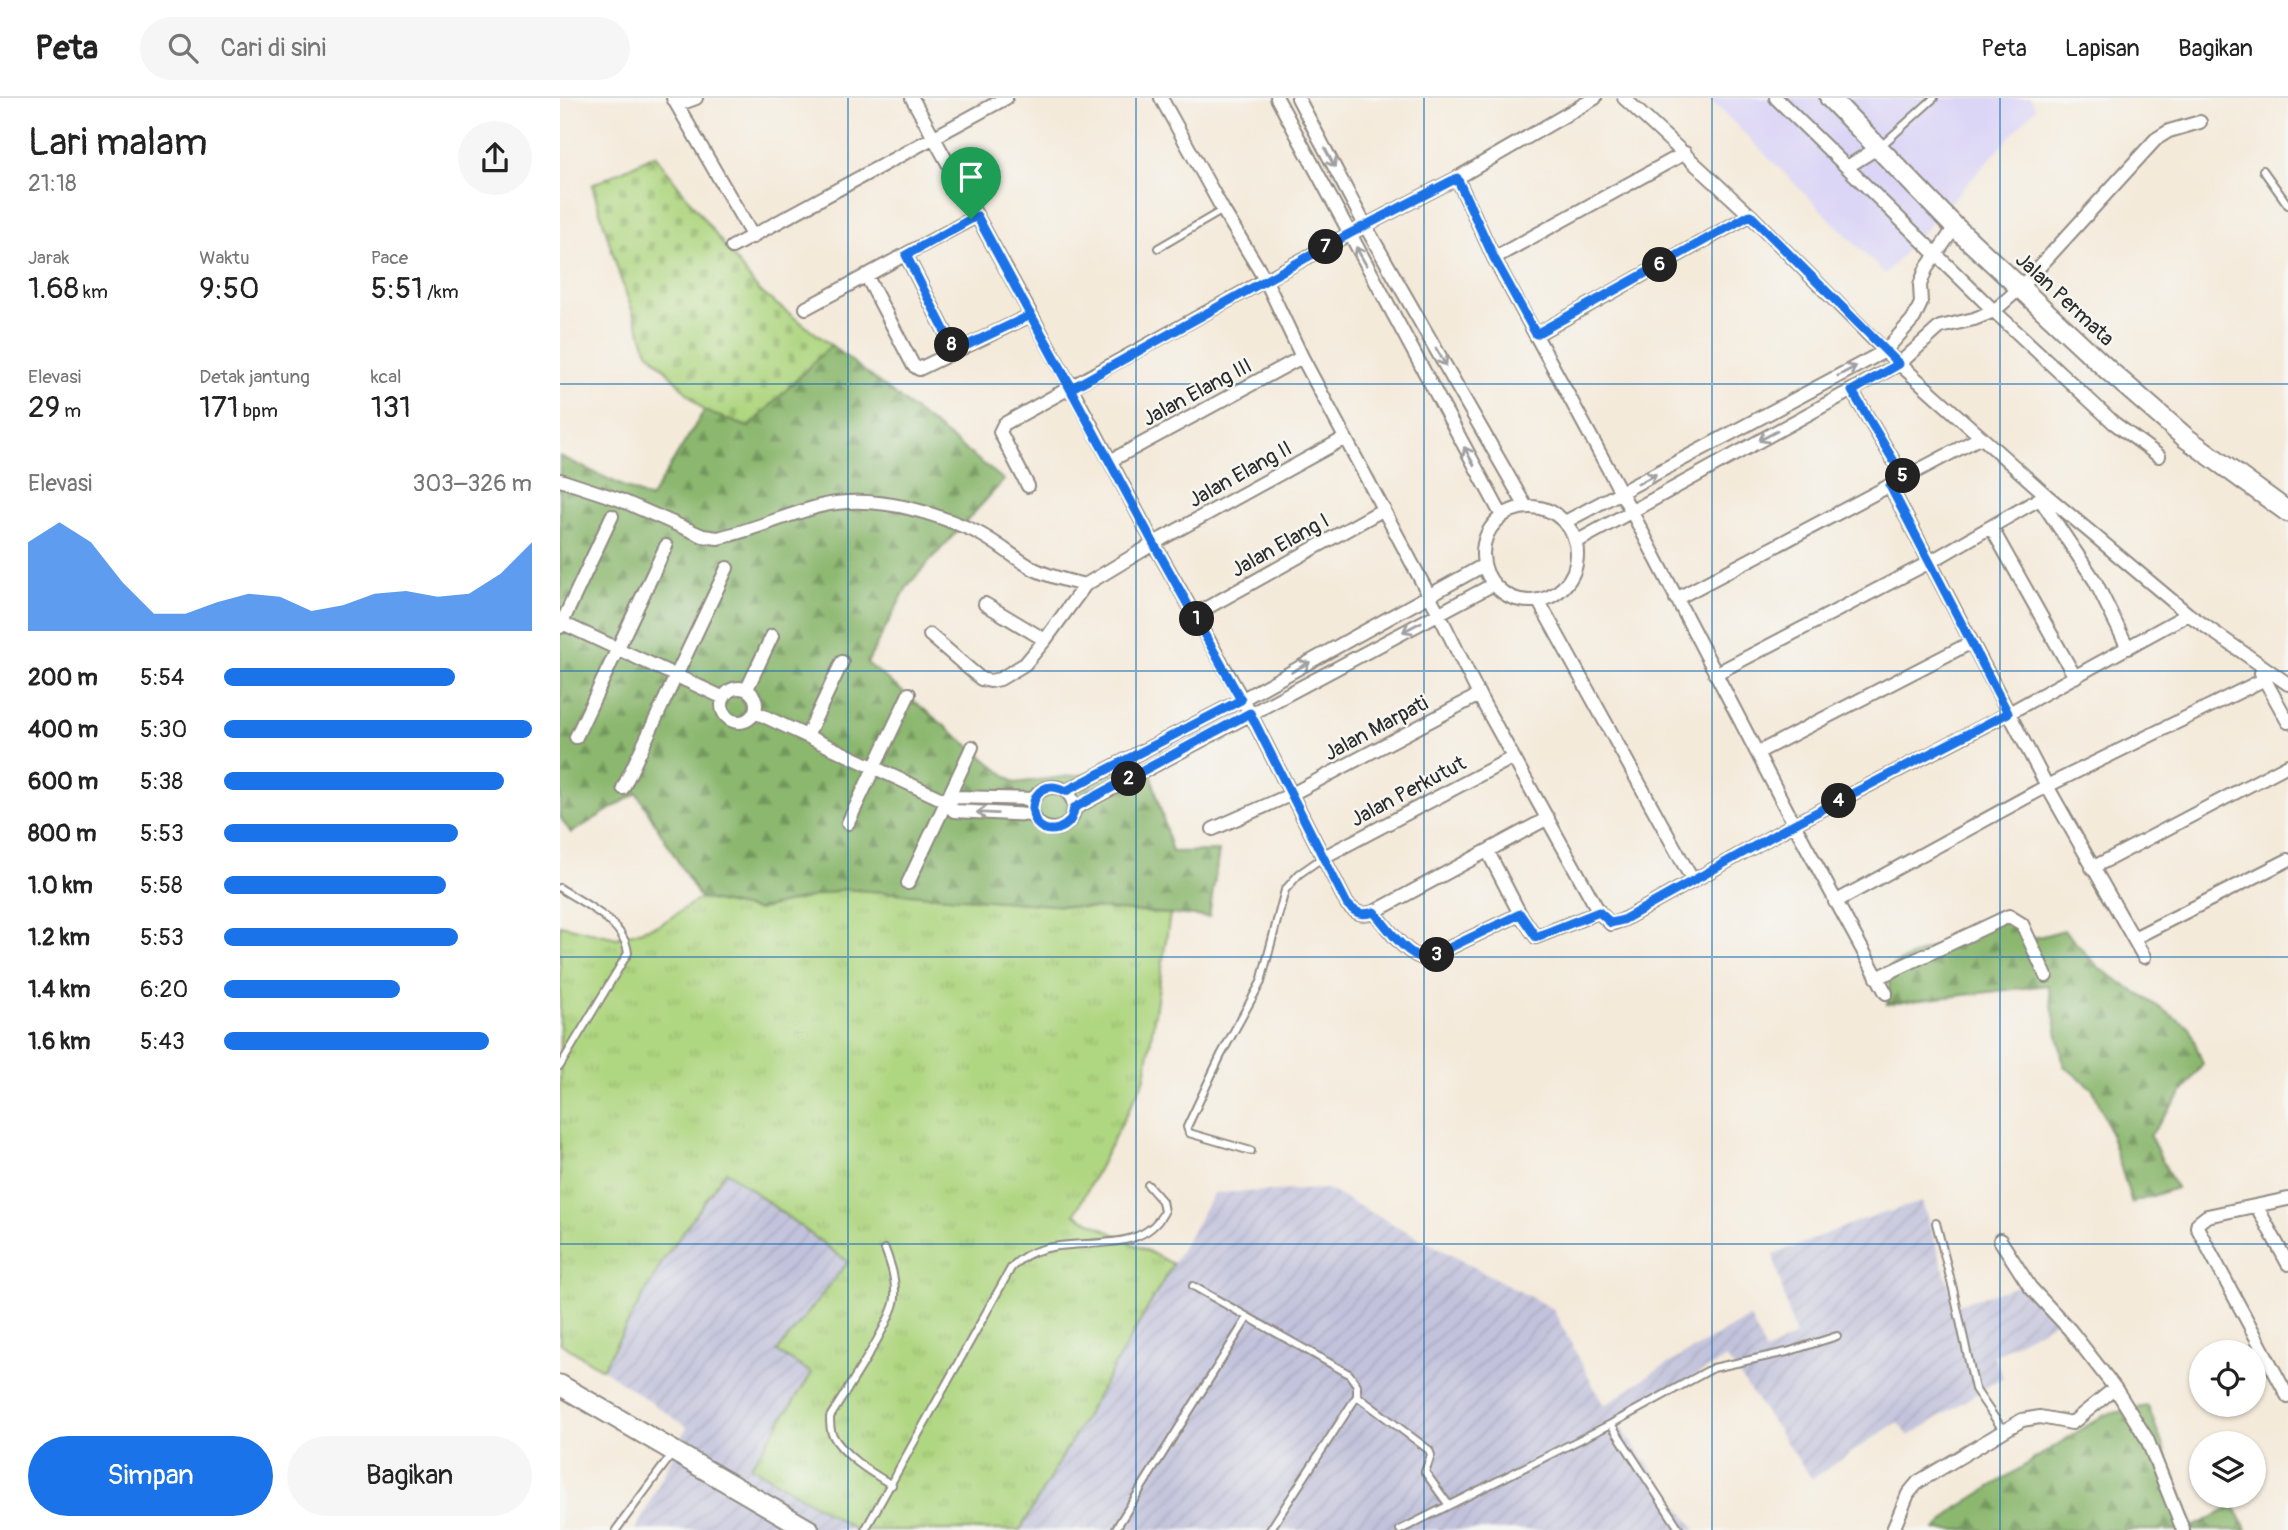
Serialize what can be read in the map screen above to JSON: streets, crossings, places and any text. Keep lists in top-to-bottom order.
{
  "streets": {
    "main road": ["Jalan Permata"],
    "street": [
      "Jalan Elang III",
      "Jalan Elang II",
      "Jalan Elang I",
      "Jalan Marpati",
      "Jalan Perkutut"
    ]
  },
  "page": {
    "header": "Peta",
    "search": "Cari di sini",
    "nav": ["Peta", "Lapisan", "Bagikan"],
    "heading": ["Lari malam", "21:18"],
    "stats": [
      ["Jarak", "1.68 km"],
      ["Waktu", "9:50"],
      ["Pace", "5:51 /km"],
      ["Elevasi", "29 m"],
      ["Detak jantung", "171 bpm"],
      ["kcal", "131"]
    ],
    "pins": [
      "7",
      "6",
      "8",
      "5",
      "1",
      "2",
      "4",
      "3"
    ],
    "chart": ["Elevasi", "303–326 m"],
    "list": [
      {
        "name": "200 m",
        "note": "5:54"
      },
      {
        "name": "400 m",
        "note": "5:30"
      },
      {
        "name": "600 m",
        "note": "5:38"
      },
      {
        "name": "800 m",
        "note": "5:53"
      },
      {
        "name": "1.0 km",
        "note": "5:58"
      },
      {
        "name": "1.2 km",
        "note": "5:53"
      },
      {
        "name": "1.4 km",
        "note": "6:20"
      },
      {
        "name": "1.6 km",
        "note": "5:43"
      }
    ],
    "buttons": ["Simpan", "Bagikan"]
  }
}
